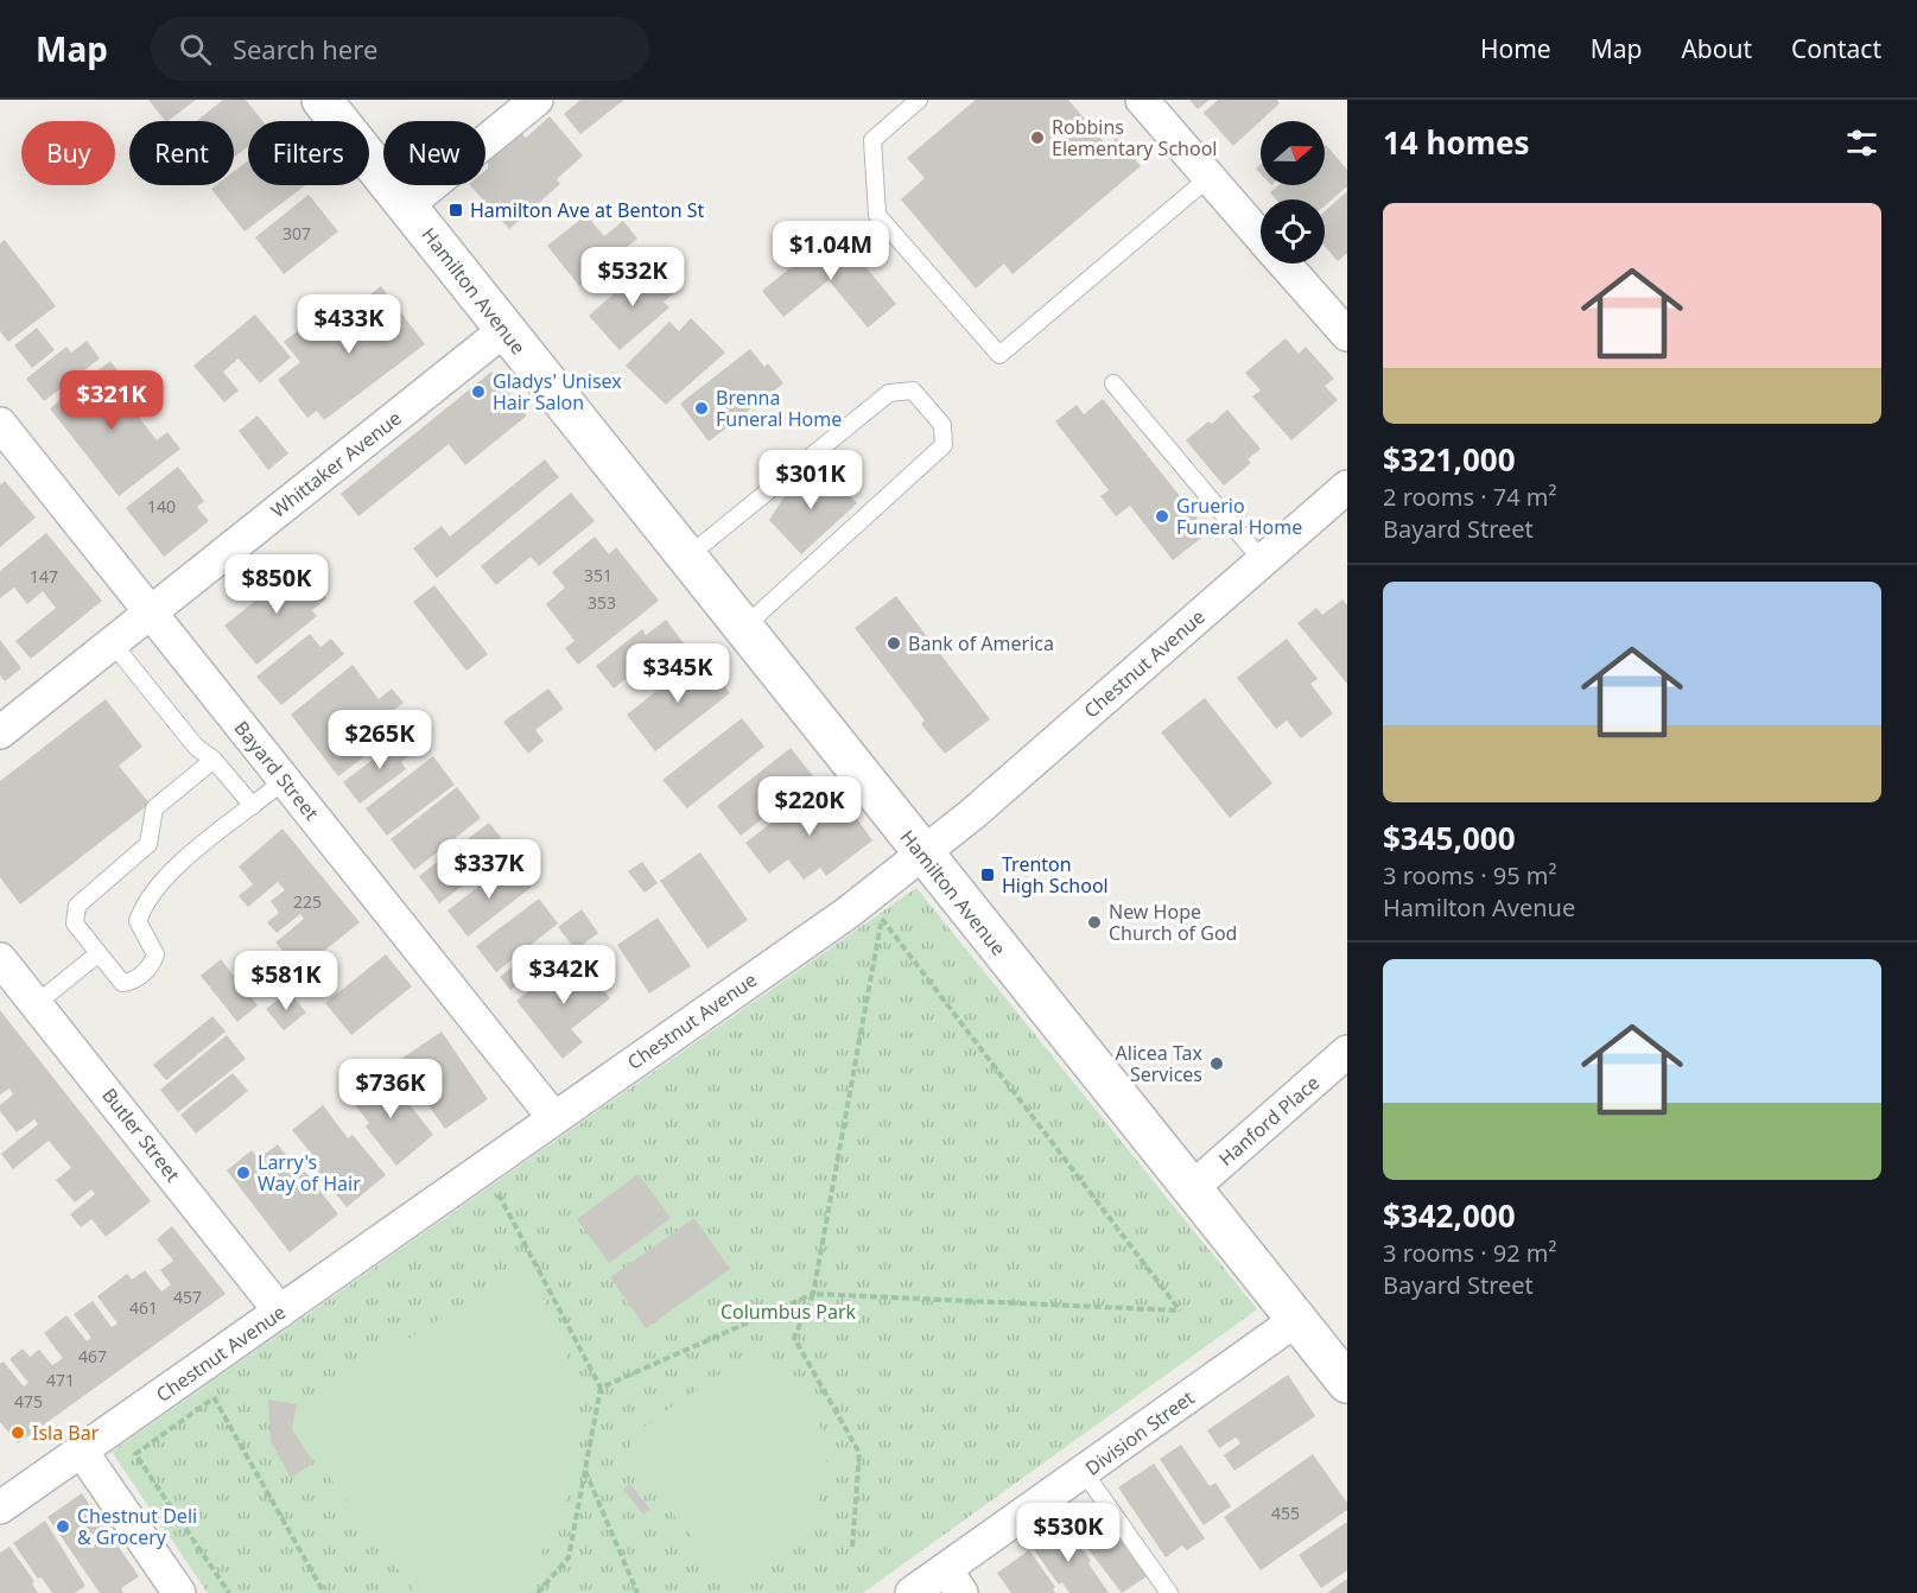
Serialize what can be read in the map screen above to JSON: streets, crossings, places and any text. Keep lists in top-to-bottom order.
{
  "streets": {
    "main road": ["Hamilton Avenue"],
    "street": [
      "Whittaker Avenue",
      "Chestnut Avenue",
      "Bayard Street",
      "Hanford Place",
      "Butler Street",
      "Division Street"
    ]
  },
  "crossings": [
    ["Hamilton Avenue", "Whittaker Avenue"],
    ["Hamilton Avenue", "Chestnut Avenue"],
    ["Hamilton Avenue", "Hanford Place"],
    ["Hamilton Avenue", "Division Street"],
    ["Whittaker Avenue", "Bayard Street"],
    ["Chestnut Avenue", "Bayard Street"],
    ["Chestnut Avenue", "Butler Street"]
  ],
  "parks": ["Columbus Park"],
  "places": {
    "other": [
      "Robbins Elementary School",
      "Gladys' Unisex Hair Salon",
      "Brenna Funeral Home",
      "Gruerio Funeral Home",
      "Bank of America",
      "New Hope Church of God",
      "Alicea Tax Services",
      "Larry's Way of Hair",
      "Isla Bar",
      "Chestnut Deli & Grocery"
    ],
    "transit": ["Hamilton Ave at Benton St", "Trenton High School"]
  },
  "house_numbers": [
    "307",
    "140",
    "351",
    "147",
    "353",
    "225",
    "457",
    "461",
    "467",
    "471",
    "475",
    "455"
  ],
  "north": "right",
  "page": {
    "header": "Map",
    "search": "Search here",
    "nav": [
      "Home",
      "Map",
      "About",
      "Contact"
    ],
    "heading": "14 homes",
    "chip": [
      "Buy",
      "Rent",
      "Filters",
      "New"
    ],
    "list": [
      {
        "name": "$321,000",
        "note": "2 rooms · 74 m² · Bayard Street"
      },
      {
        "name": "$345,000",
        "note": "3 rooms · 95 m² · Hamilton Avenue"
      },
      {
        "name": "$342,000",
        "note": "3 rooms · 92 m² · Bayard Street"
      }
    ],
    "price": [
      "$1.04M",
      "$532K",
      "$433K",
      "$321K",
      "$301K",
      "$850K",
      "$345K",
      "$265K",
      "$220K",
      "$337K",
      "$342K",
      "$581K",
      "$736K",
      "$530K"
    ]
  }
}
